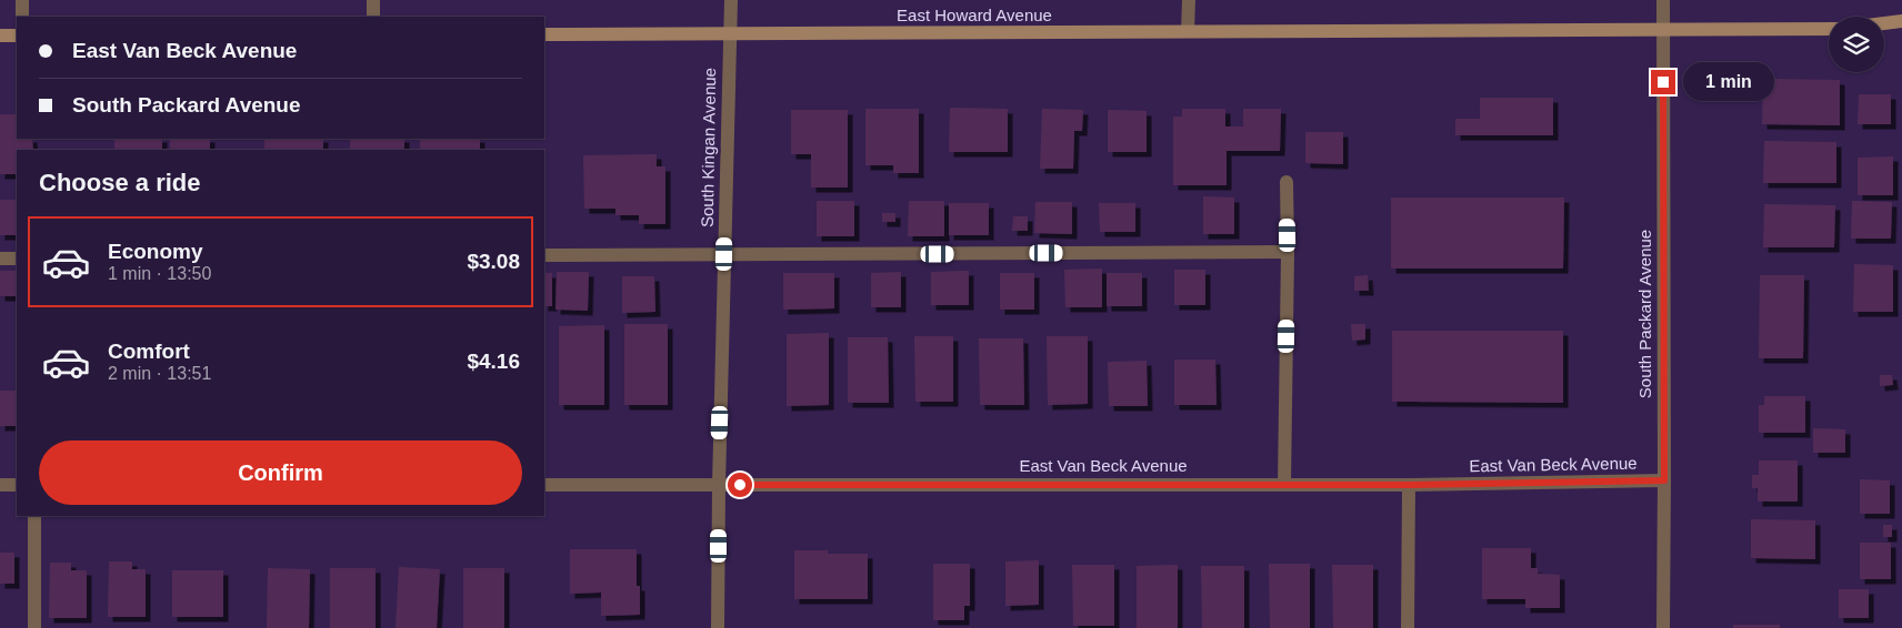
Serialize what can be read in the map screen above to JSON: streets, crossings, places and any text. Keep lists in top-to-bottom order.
{
  "streets": {
    "main road": ["East Howard Avenue"],
    "street": ["South Kingan Avenue", "South Packard Avenue", "East Van Beck Avenue"]
  },
  "crossings": [
    ["East Howard Avenue", "South Kingan Avenue"],
    ["East Howard Avenue", "South Packard Avenue"],
    ["South Kingan Avenue", "East Van Beck Avenue"],
    ["South Packard Avenue", "East Van Beck Avenue"]
  ],
  "page": {
    "banner": ["East Van Beck Avenue", "South Packard Avenue"],
    "bubble": "1 min",
    "heading": "Choose a ride",
    "list": [
      {
        "name": "Economy",
        "note": "1 min · 13:50",
        "value": "$3.08"
      },
      {
        "name": "Comfort",
        "note": "2 min · 13:51",
        "value": "$4.16"
      }
    ],
    "buttons": "Confirm"
  }
}
